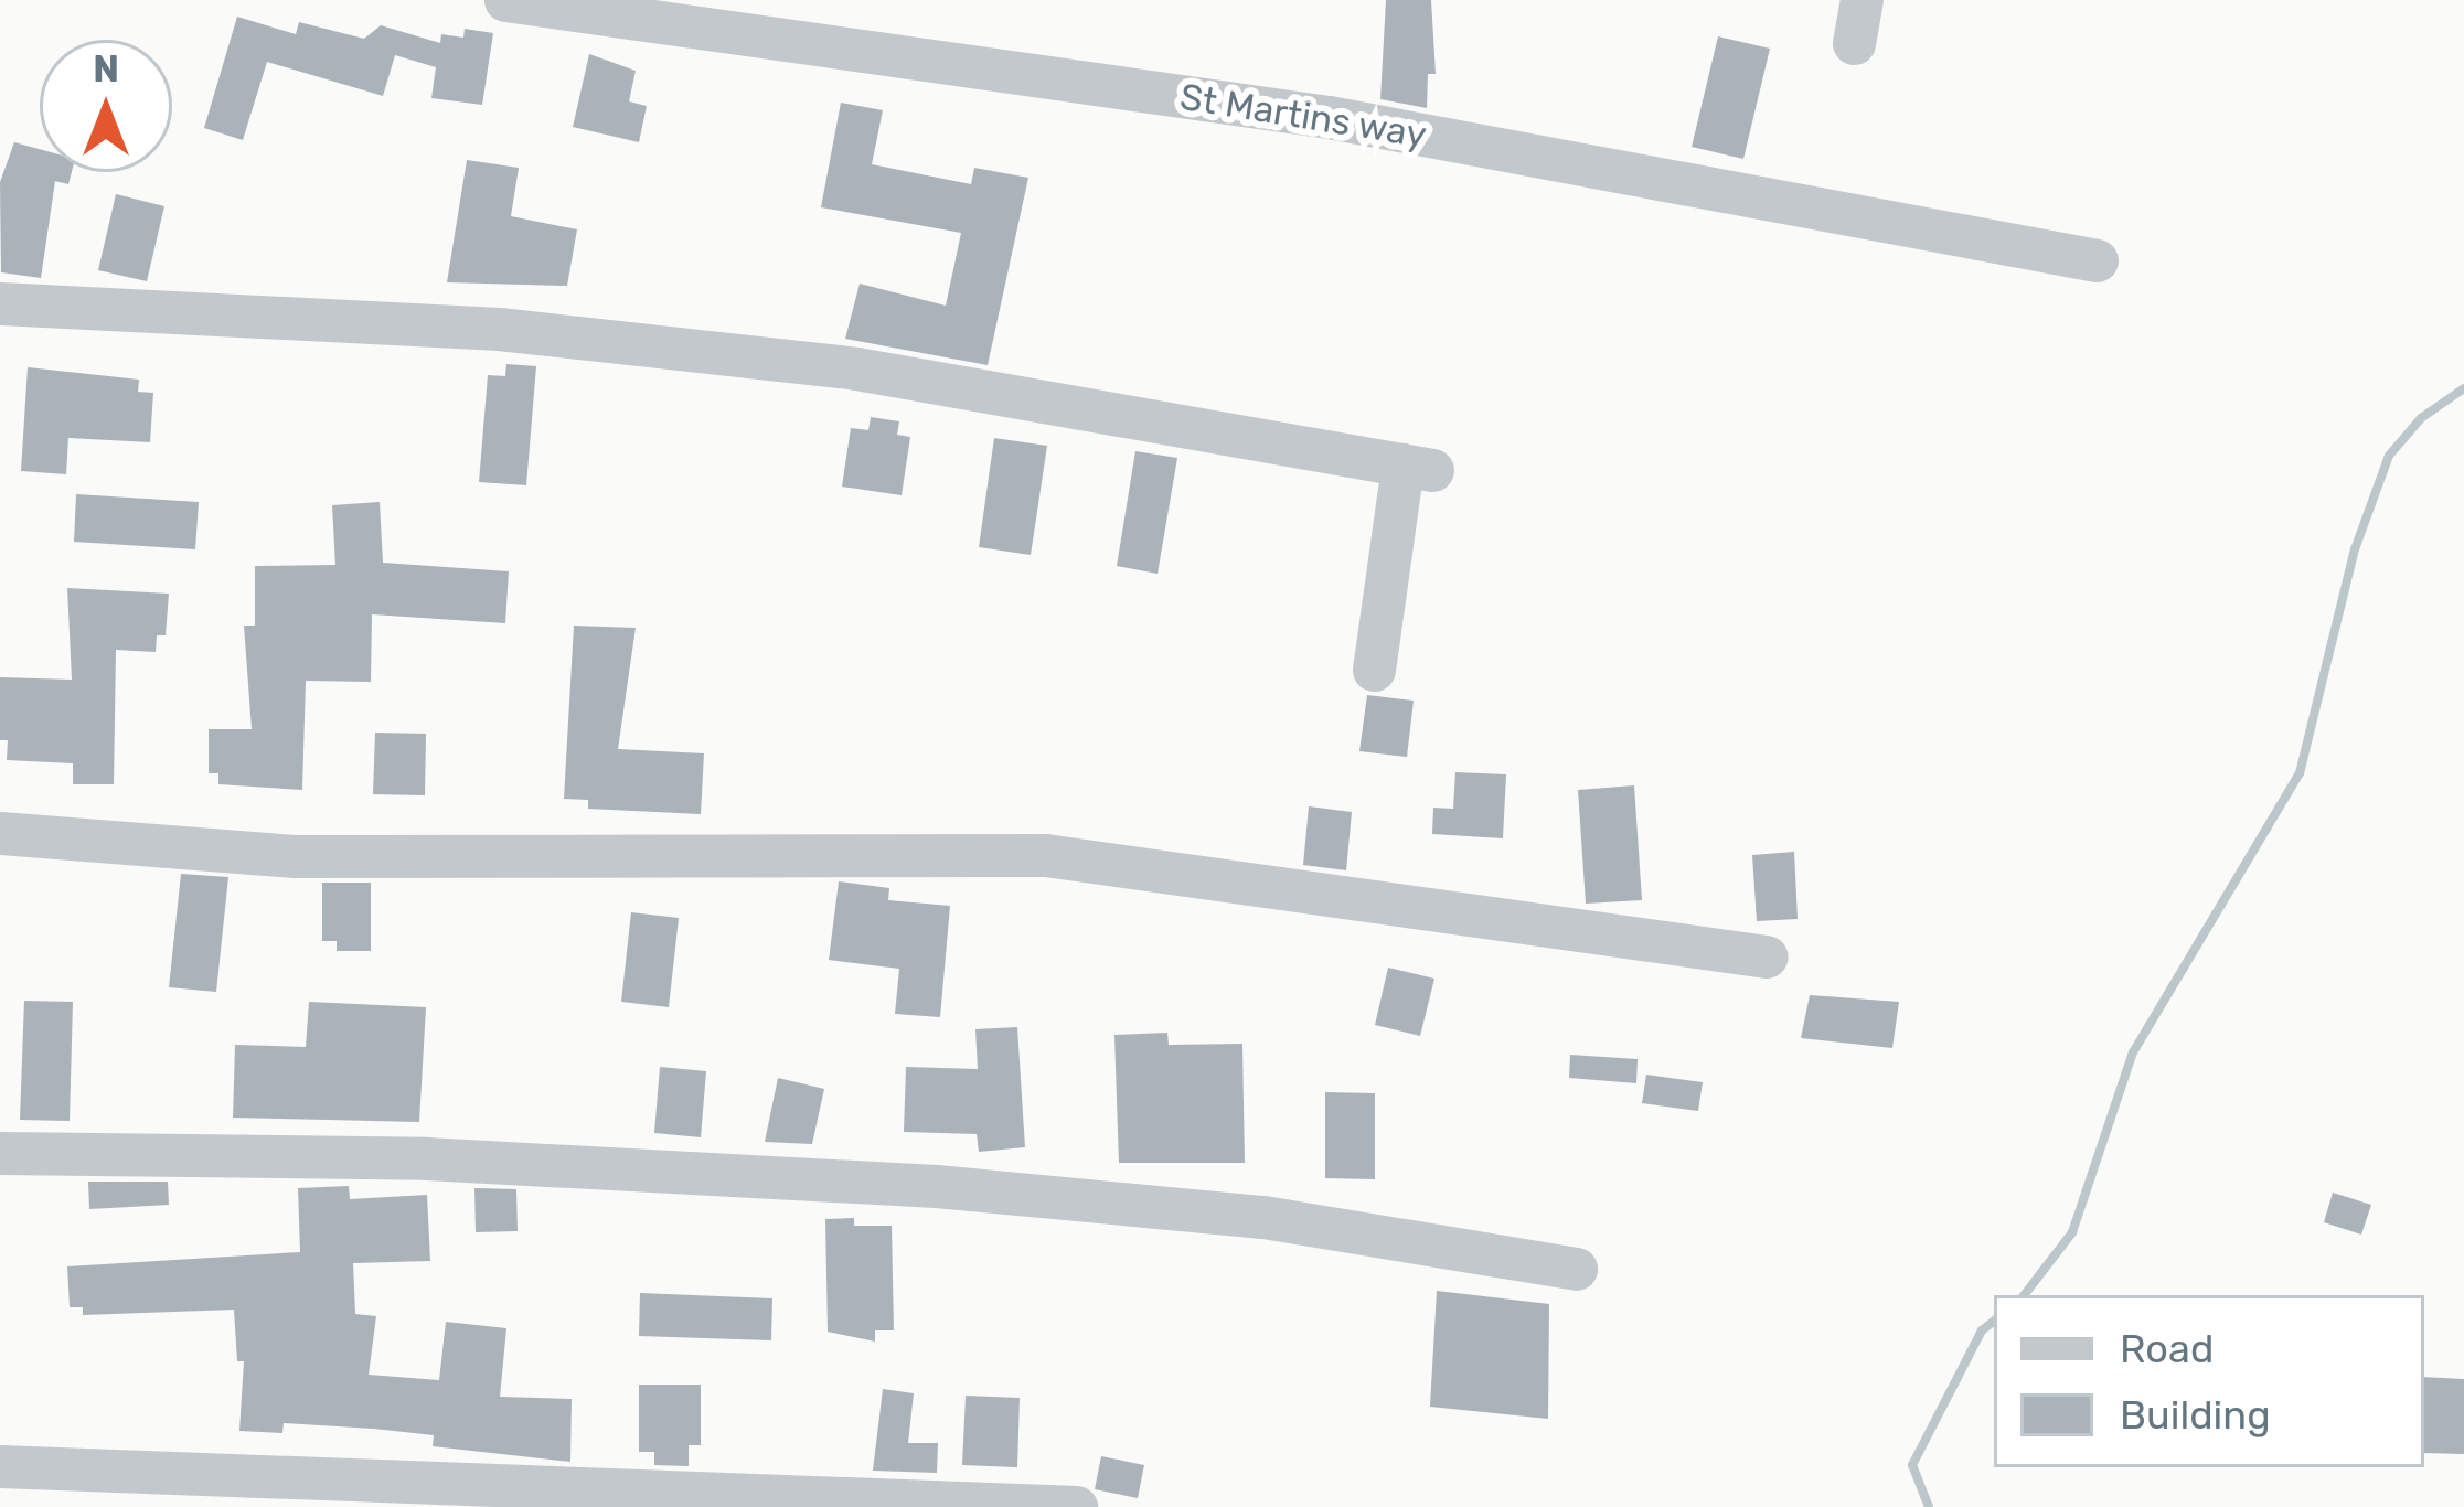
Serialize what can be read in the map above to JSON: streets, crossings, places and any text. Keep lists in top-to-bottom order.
{
  "streets": {
    "street": ["St Martins way"]
  },
  "legend": ["Road", "Building"],
  "north": "top"
}
